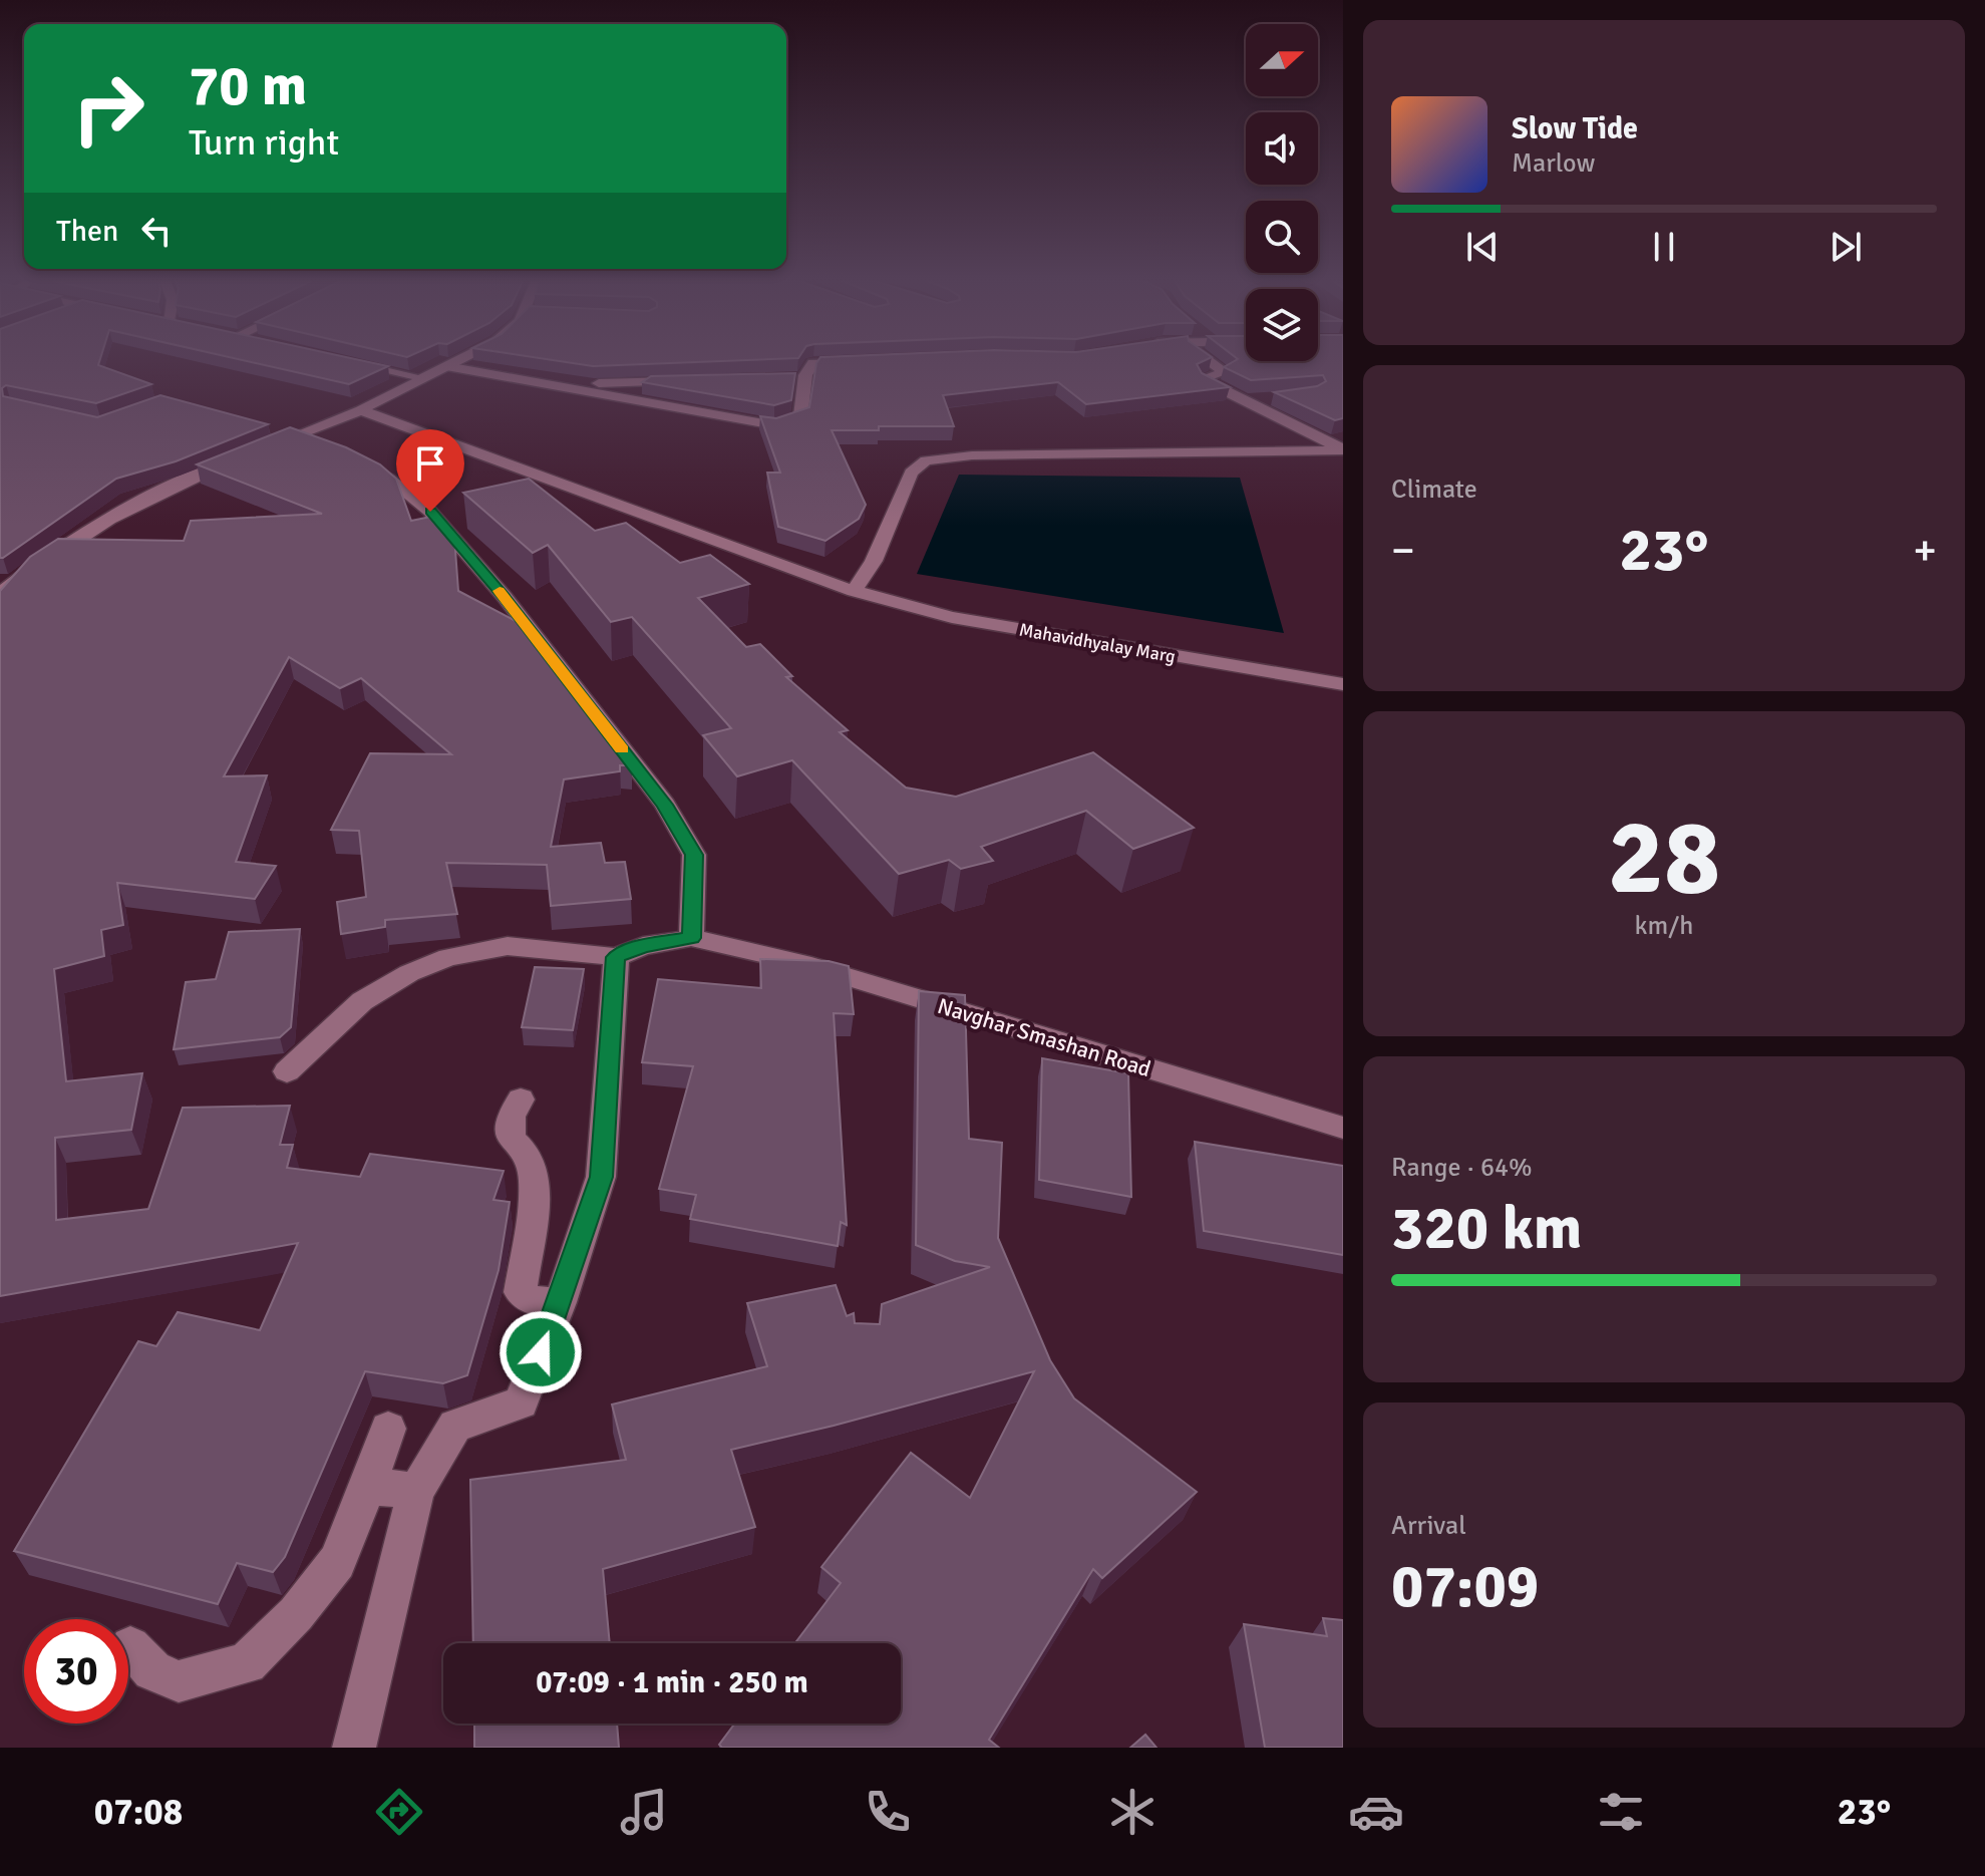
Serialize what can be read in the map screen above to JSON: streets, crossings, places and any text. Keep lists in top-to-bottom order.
{
  "streets": {
    "street": ["Mahavidhyalay Marg", "Navghar Smashan Road"]
  },
  "north": "right",
  "page": {
    "turn": ["70 m", "Turn right"],
    "song": ["Slow Tide", "Marlow"],
    "then": "Then",
    "tile": [
      "Climate",
      ["28", "km/h"],
      ["Range · 64%", "320 km"],
      ["Arrival", "07:09"]
    ],
    "heat": ["−", "23°", "+"],
    "limit": "30",
    "trip": "07:09 · 1 min · 250 m",
    "tabs": ["07:08", "23°"]
  }
}
